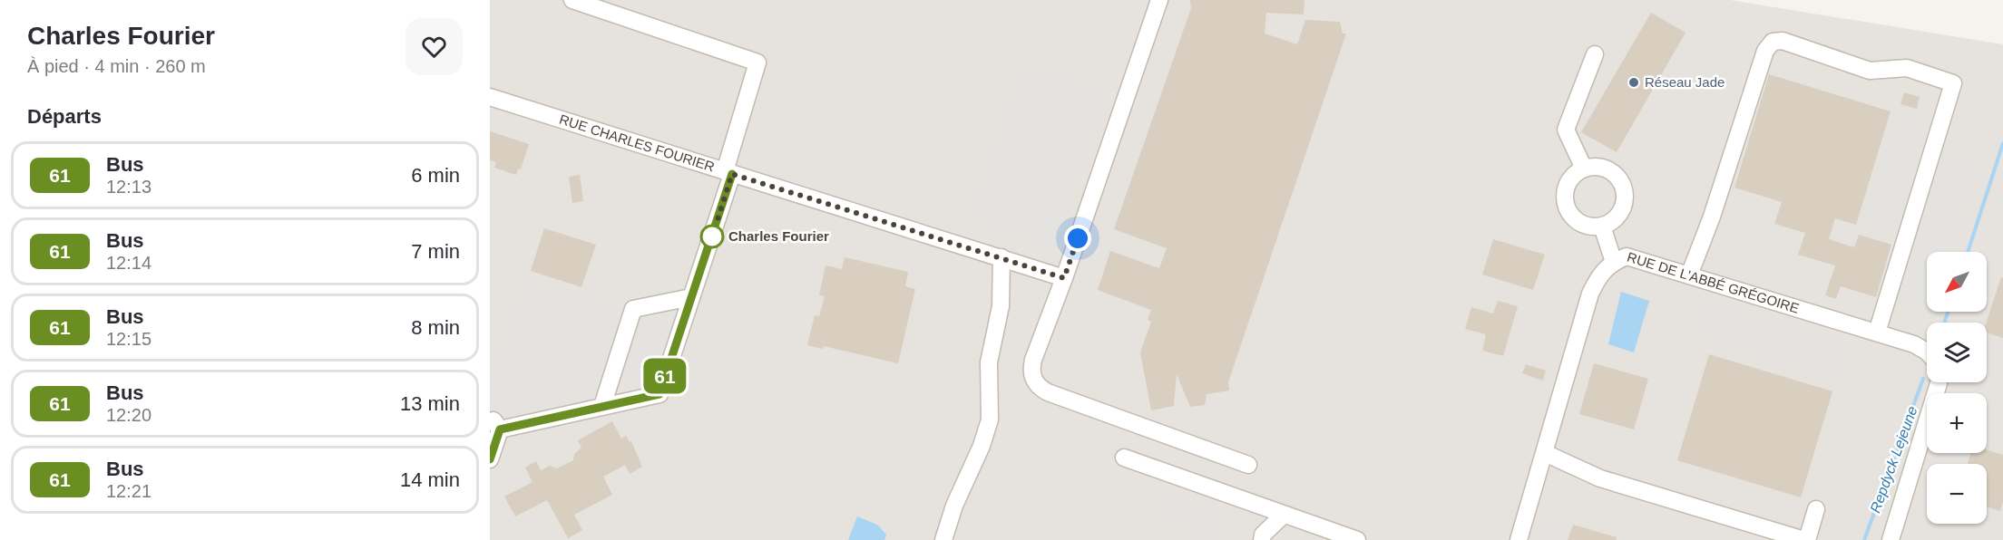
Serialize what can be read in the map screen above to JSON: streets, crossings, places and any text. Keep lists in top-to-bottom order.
{
  "streets": {
    "street": ["RUE CHARLES FOURIER", "RUE DE L'ABBÉ GRÉGOIRE"]
  },
  "water": ["Repdyck Lejeune"],
  "places": ["Réseau Jade", "Charles Fourier"],
  "lines": ["bus line 61"],
  "north": "bottom left",
  "page": {
    "heading": [
      ["Charles Fourier", "À pied · 4 min · 260 m"],
      "Départs"
    ],
    "on_map": "61",
    "list": [
      {
        "mark": "61",
        "name": "Bus",
        "note": "12:13",
        "value": "6 min"
      },
      {
        "mark": "61",
        "name": "Bus",
        "note": "12:14",
        "value": "7 min"
      },
      {
        "mark": "61",
        "name": "Bus",
        "note": "12:15",
        "value": "8 min"
      },
      {
        "mark": "61",
        "name": "Bus",
        "note": "12:20",
        "value": "13 min"
      },
      {
        "mark": "61",
        "name": "Bus",
        "note": "12:21",
        "value": "14 min"
      }
    ],
    "map_buttons": ["+", "−"]
  }
}
